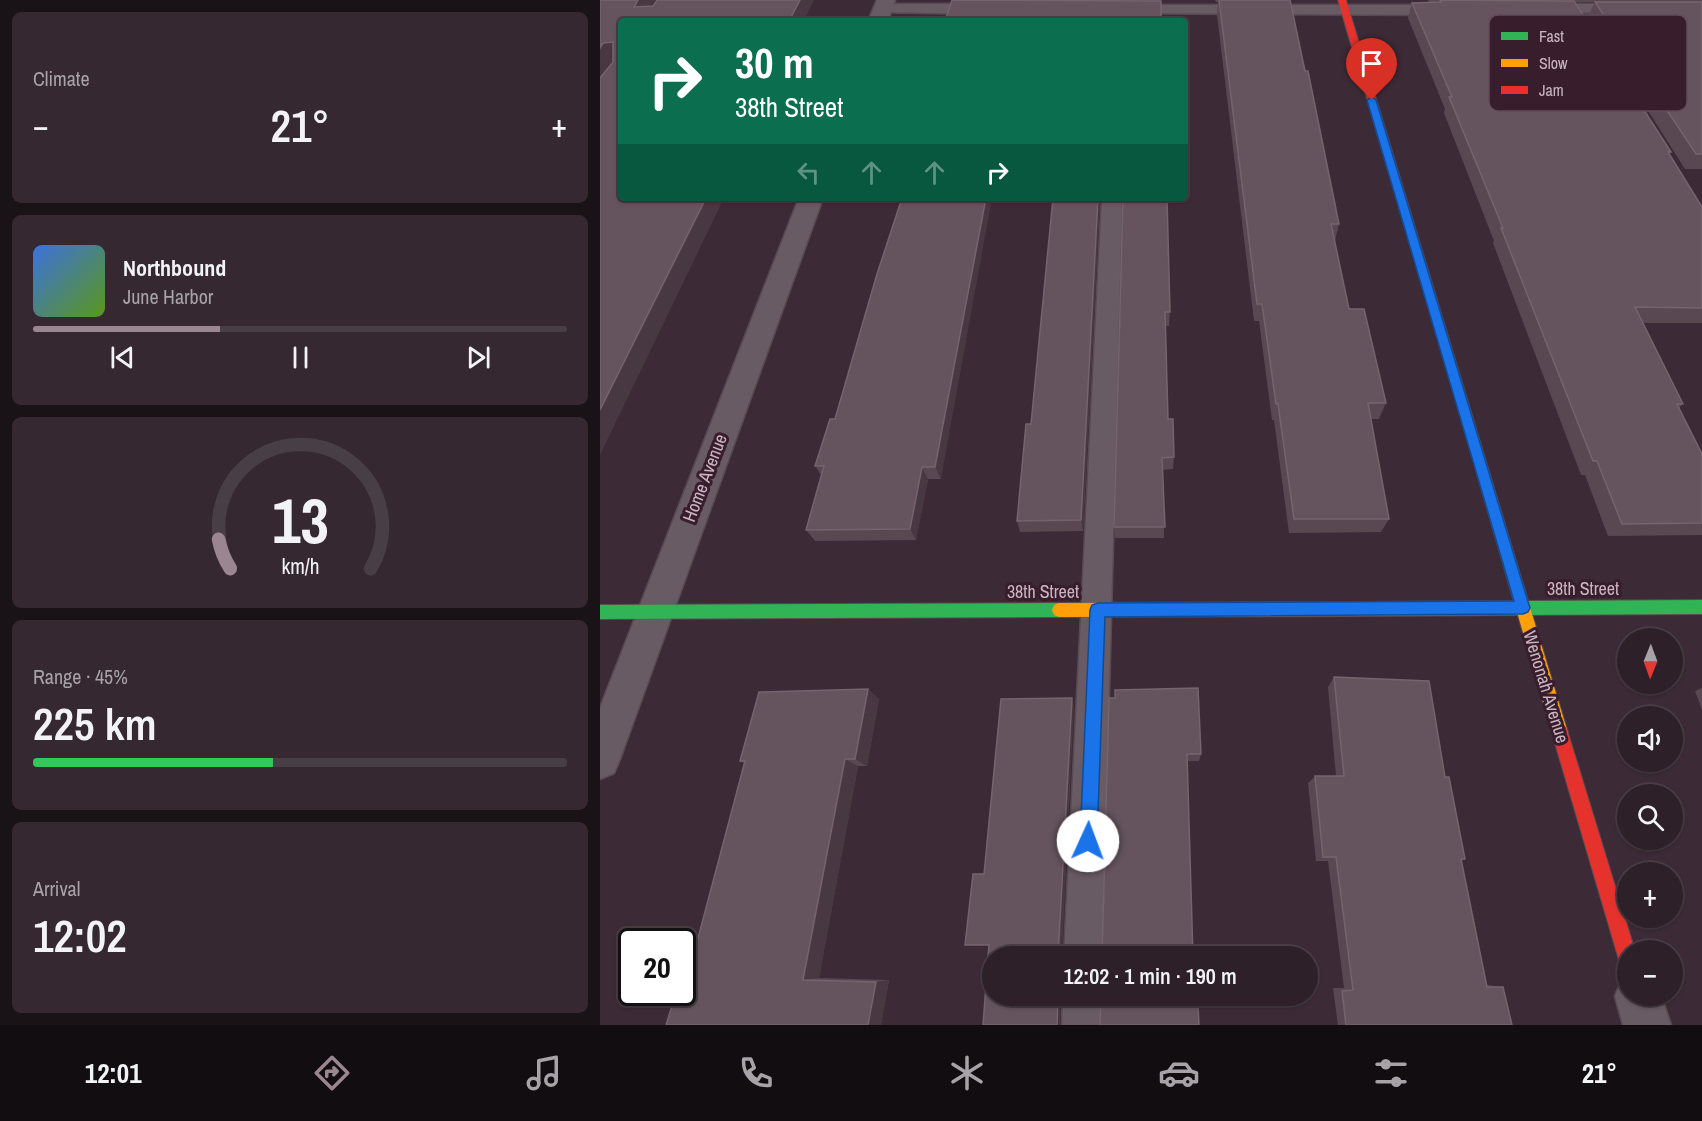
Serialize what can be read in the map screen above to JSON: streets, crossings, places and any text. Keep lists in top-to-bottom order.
{
  "streets": {
    "street": ["Home Avenue", "38th Street", "Wenonah Avenue"]
  },
  "crossings": [
    ["Home Avenue", "38th Street"],
    ["38th Street", "Wenonah Avenue"]
  ],
  "legend": ["Fast", "Slow", "Jam"],
  "north": "bottom",
  "page": {
    "tile": [
      "Climate",
      ["Range · 45%", "225 km"],
      ["Arrival", "12:02"]
    ],
    "turn": ["30 m", "38th Street"],
    "heat": ["−", "21°", "+"],
    "song": ["Northbound", "June Harbor"],
    "map_buttons": ["+", "−"],
    "limit": "20",
    "trip": "12:02 · 1 min · 190 m",
    "tabs": ["12:01", "21°"],
    "gauge": ["13", "km/h"]
  }
}
